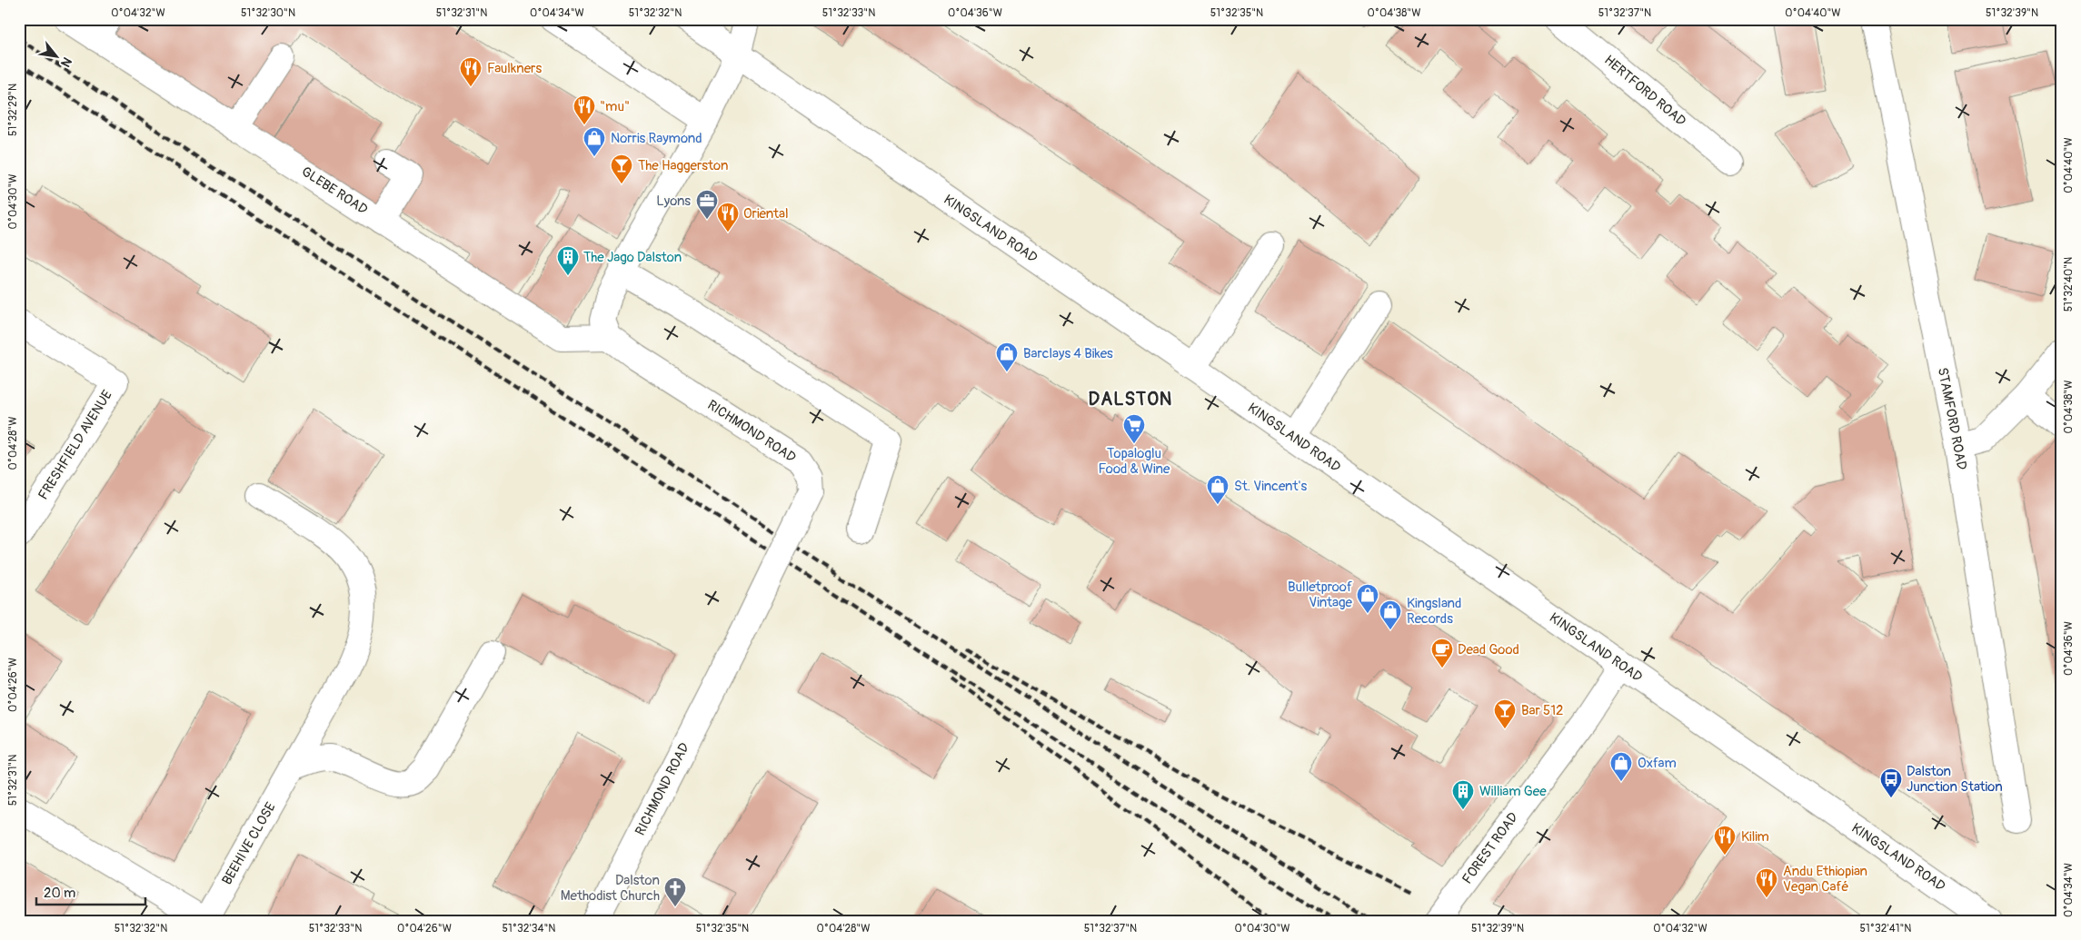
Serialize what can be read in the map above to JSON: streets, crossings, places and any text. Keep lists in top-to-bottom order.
{
  "streets": {
    "main road": [
      "HERTFORD ROAD",
      "GLEBE ROAD",
      "KINGSLAND ROAD",
      "STAMFORD ROAD",
      "RICHMOND ROAD",
      "FRESHFIELD AVENUE",
      "BEEHIVE CLOSE",
      "FOREST ROAD"
    ]
  },
  "crossings": [
    ["GLEBE ROAD", "RICHMOND ROAD"],
    ["KINGSLAND ROAD", "FOREST ROAD"]
  ],
  "districts": ["DALSTON"],
  "places": {
    "restaurant": [
      "Faulkners",
      "\"mu\"",
      "Oriental",
      "Kilim",
      "Andu Ethiopian Vegan Café"
    ],
    "shop": [
      "Norris Raymond",
      "Barclays 4 Bikes",
      "St. Vincent's",
      "Bulletproof Vintage",
      "Kingsland Records",
      "Oxfam"
    ],
    "bar": ["The Haggerston", "Bar 512"],
    "office": ["Lyons"],
    "building": ["The Jago Dalston", "William Gee"],
    "supermarket": ["Topaloglu Food & Wine"],
    "cafe": ["Dead Good"],
    "bus stop": ["Dalston Junction Station"],
    "church": ["Dalston Methodist Church"]
  },
  "scale_bar": "20 m",
  "north": "bottom right",
  "coordinates": [
    "0°04'32\"W",
    "51°32'30\"N",
    "51°32'31\"N",
    "0°04'34\"W",
    "51°32'32\"N",
    "51°32'33\"N",
    "0°04'36\"W",
    "51°32'35\"N",
    "0°04'38\"W",
    "51°32'37\"N",
    "0°04'40\"W",
    "51°32'39\"N",
    "51°32'29\"N",
    "0°04'30\"W",
    "51°32'40\"N",
    "0°04'28\"W",
    "0°04'26\"W",
    "51°32'34\"N",
    "51°32'41\"N"
  ]
}
